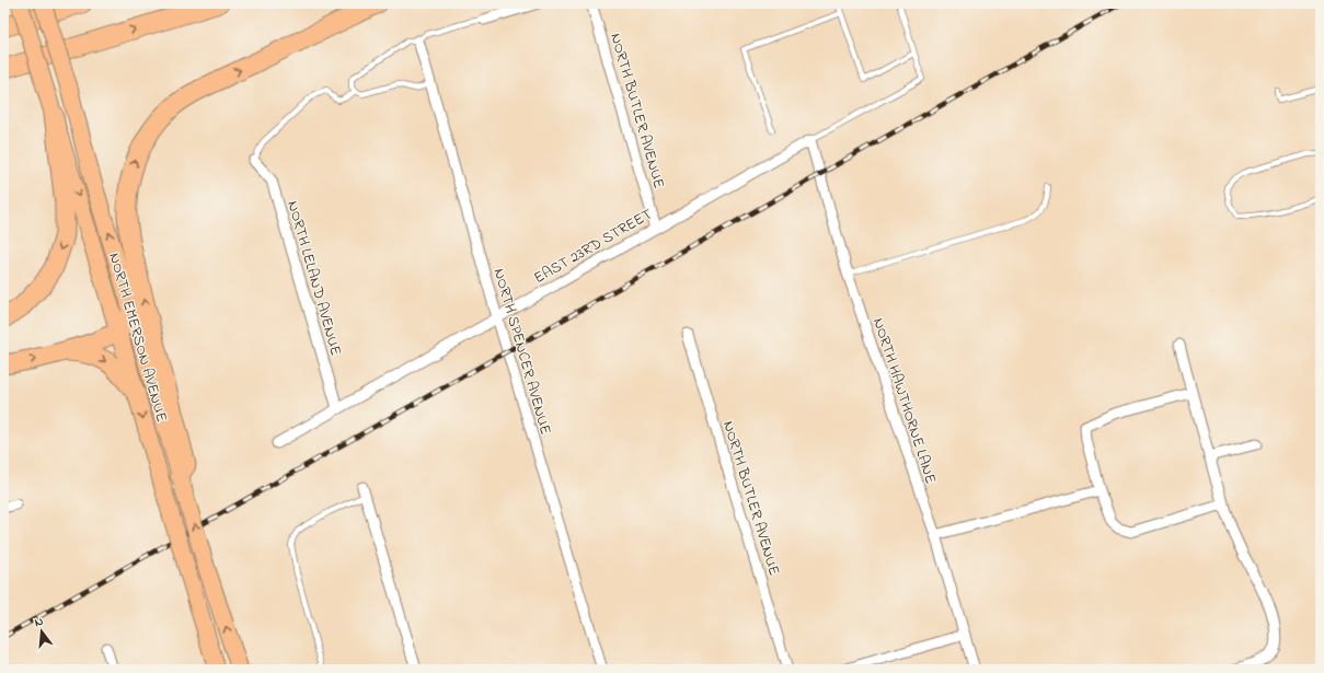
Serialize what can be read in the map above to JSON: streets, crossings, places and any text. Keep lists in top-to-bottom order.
{
  "streets": {
    "main road": ["NORTH EMERSON AVENUE"],
    "street": [
      "NORTH BUTLER AVENUE",
      "EAST 23RD STREET",
      "NORTH LELAND AVENUE",
      "NORTH SPENCER AVENUE",
      "NORTH HAWTHORNE LANE"
    ]
  },
  "crossings": [
    ["NORTH BUTLER AVENUE", "EAST 23RD STREET"],
    ["EAST 23RD STREET", "NORTH LELAND AVENUE"],
    ["EAST 23RD STREET", "NORTH SPENCER AVENUE"],
    ["EAST 23RD STREET", "NORTH HAWTHORNE LANE"]
  ],
  "north": "top"
}
